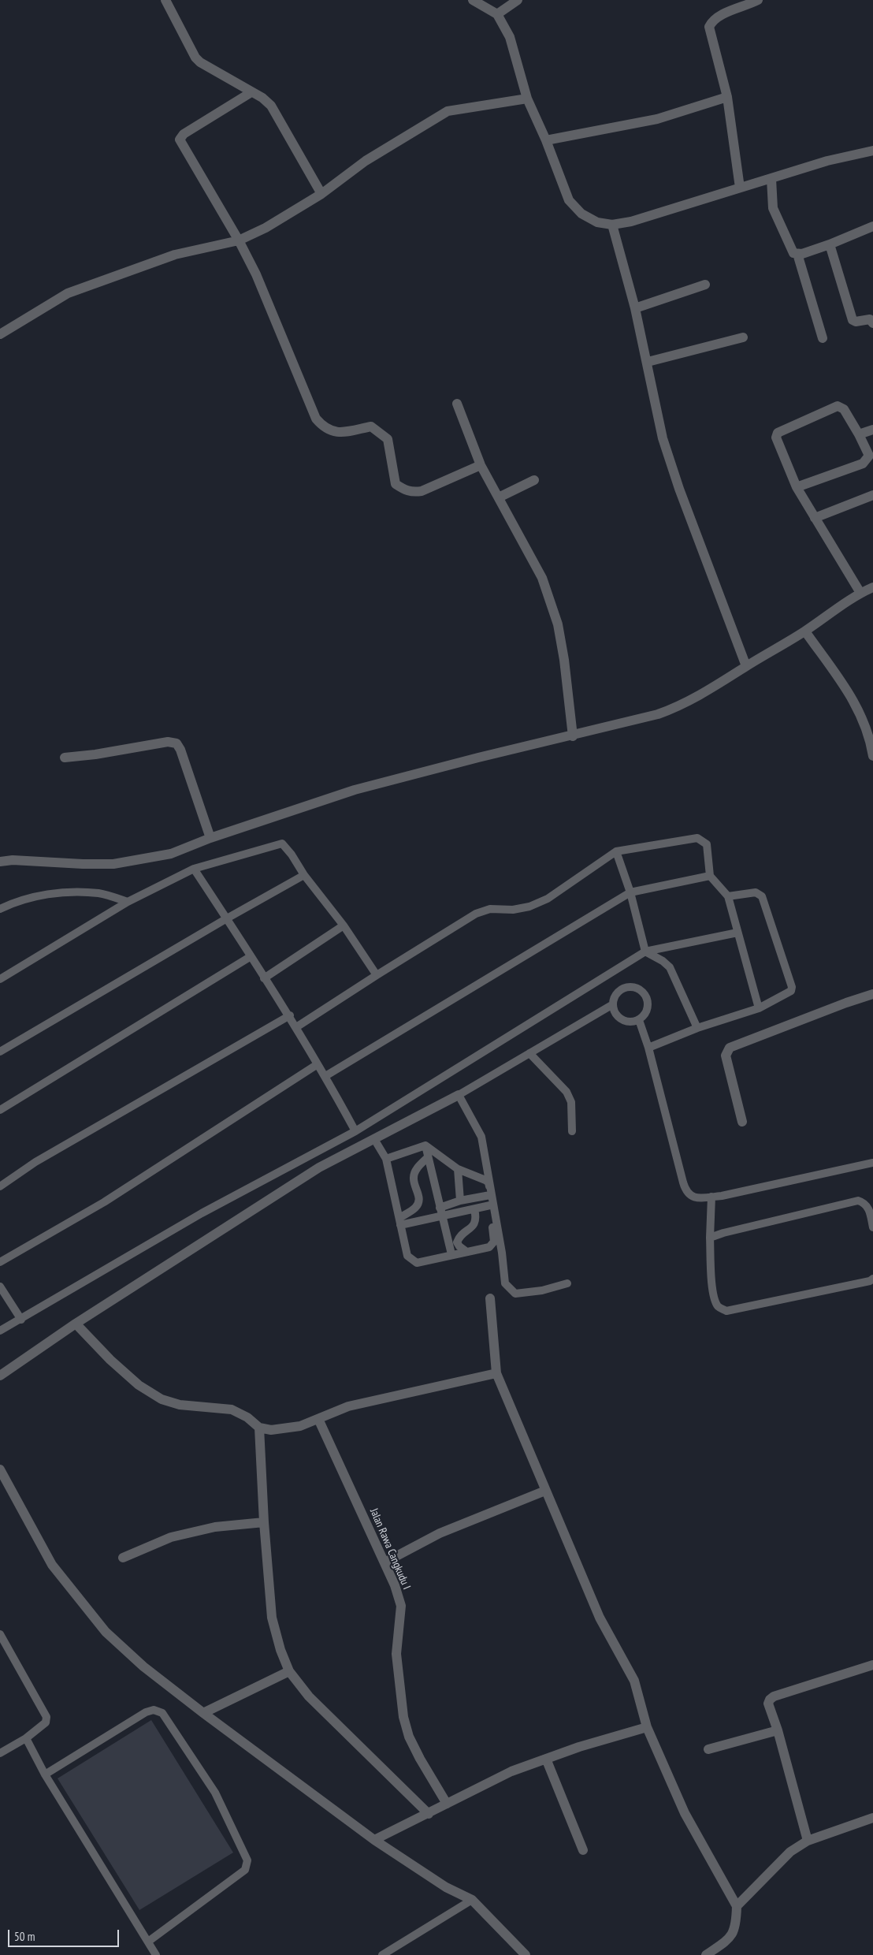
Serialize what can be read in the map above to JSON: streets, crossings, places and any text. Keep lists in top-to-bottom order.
{
  "streets": {
    "street": ["Jalan Rawa Cangkudu I"]
  },
  "scale_bar": "50 m"
}
